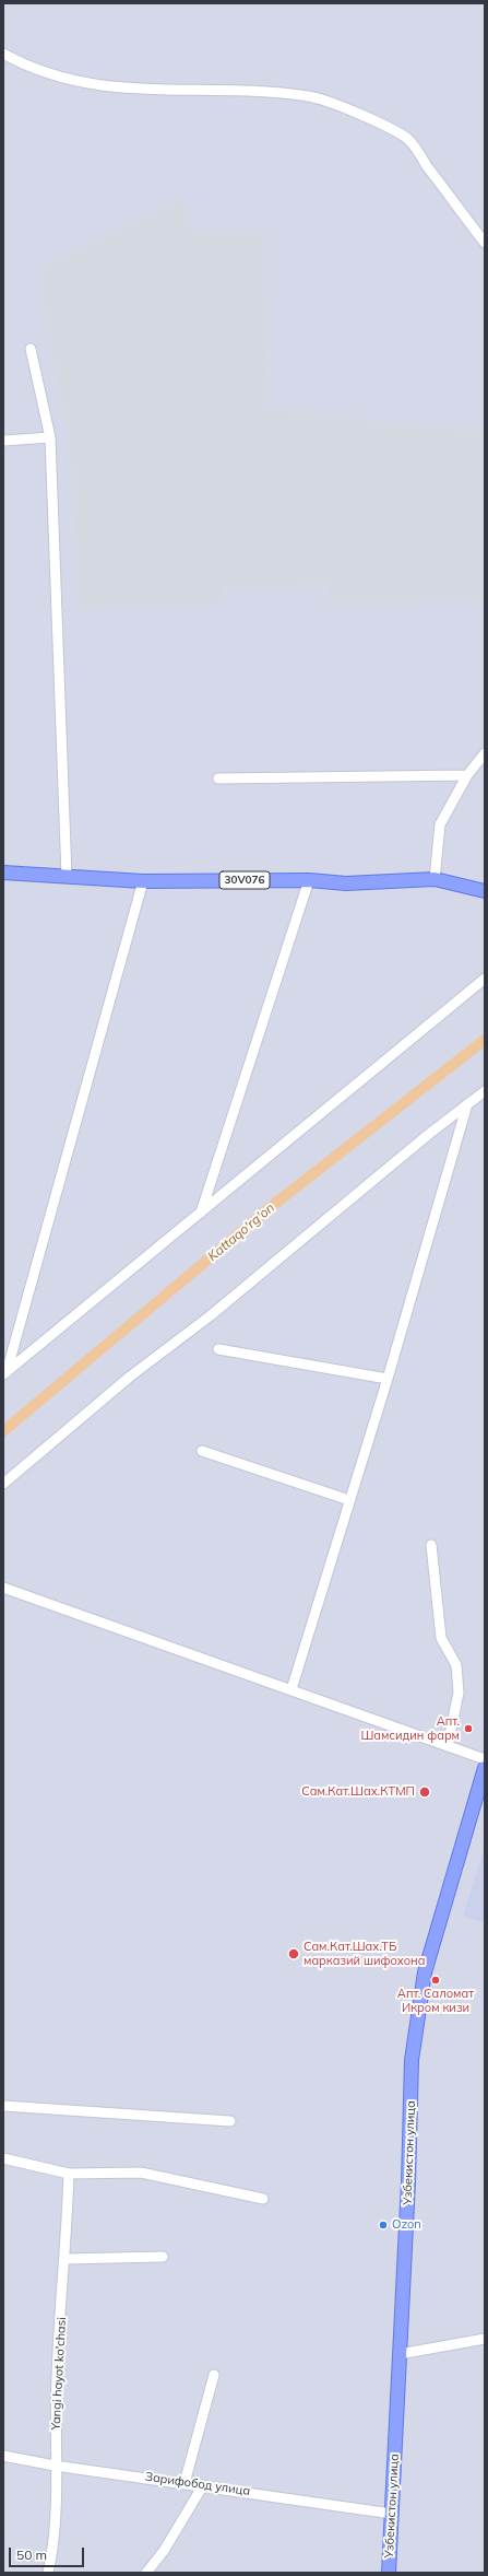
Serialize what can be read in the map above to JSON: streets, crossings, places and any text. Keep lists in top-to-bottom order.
{
  "streets": {
    "main road": ["30V076", "Узбекистон улица"],
    "street": ["Yangi hayot ko'chasi", "Зарифобод улица"]
  },
  "crossings": [
    ["Узбекистон улица", "Зарифобод улица"],
    ["Yangi hayot ko'chasi", "Зарифобод улица"]
  ],
  "water": ["Kattaqo'rg'on"],
  "places": [
    "Апт. Шамсидин фарм",
    "Сам.Кат.Шах.КТМП",
    "Сам.Кат.Шах.ТБ марказий шифохона",
    "Апт. Саломат Икром кизи",
    "Ozon"
  ],
  "scale_bar": "50 m"
}
